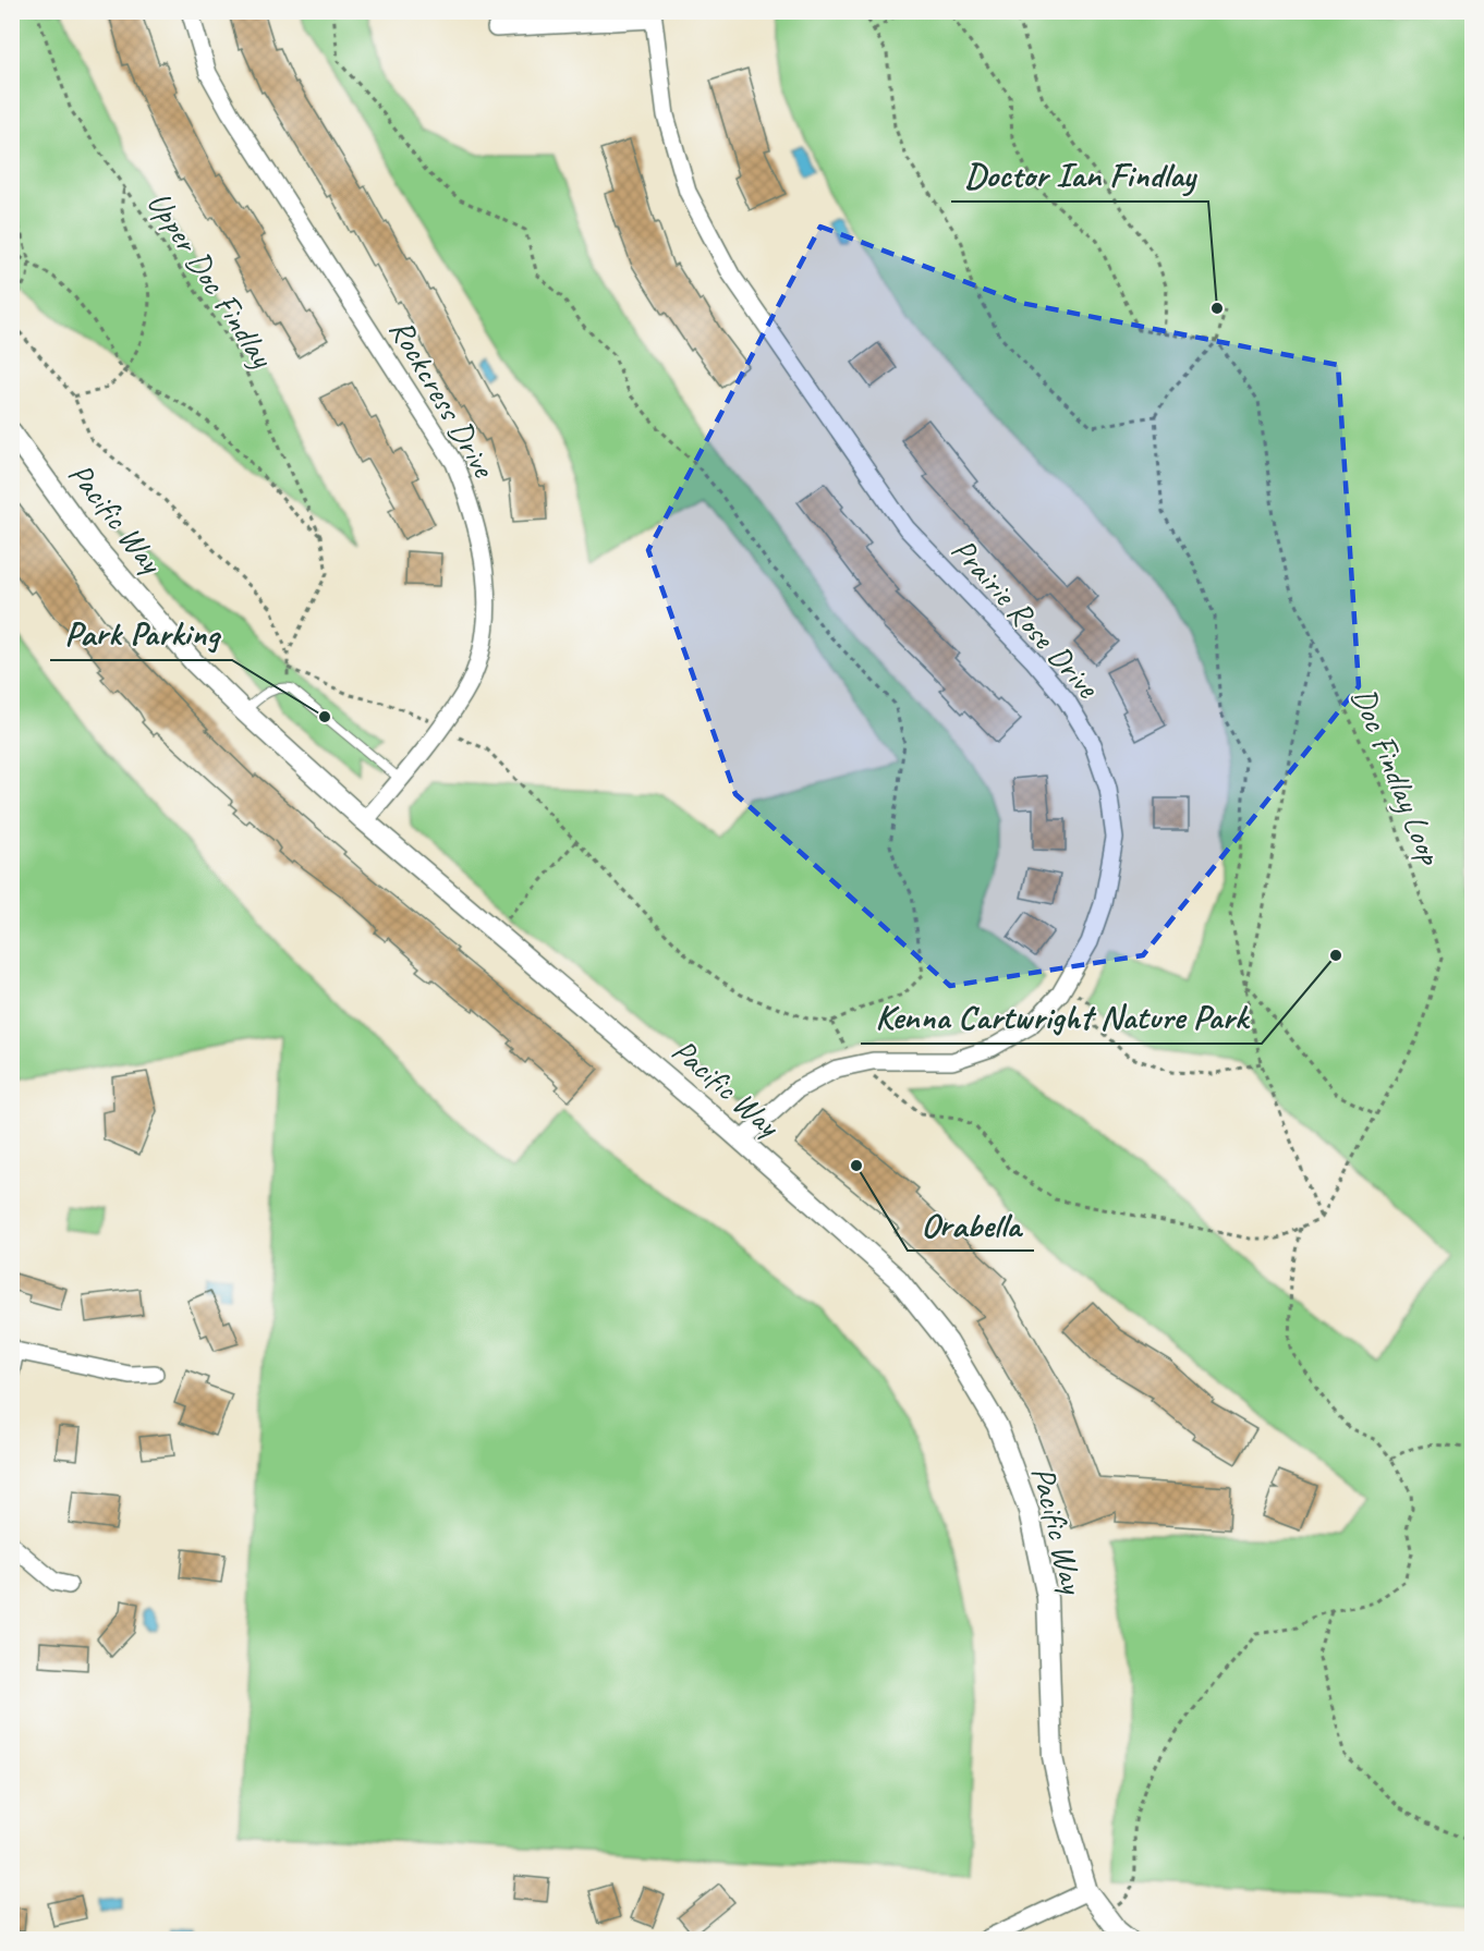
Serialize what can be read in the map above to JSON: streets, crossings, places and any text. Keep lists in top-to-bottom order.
{
  "streets": {
    "street": ["Rockcress Drive", "Pacific Way", "Prairie Rose Drive"],
    "path": ["Upper Doc Findlay", "Doc Findlay Loop"]
  },
  "crossings": [
    ["Rockcress Drive", "Pacific Way"],
    ["Pacific Way", "Prairie Rose Drive"]
  ],
  "places": [
    "Doctor Ian Findlay",
    "Park Parking",
    "Kenna Cartwright Nature Park",
    "Orabella"
  ]
}
